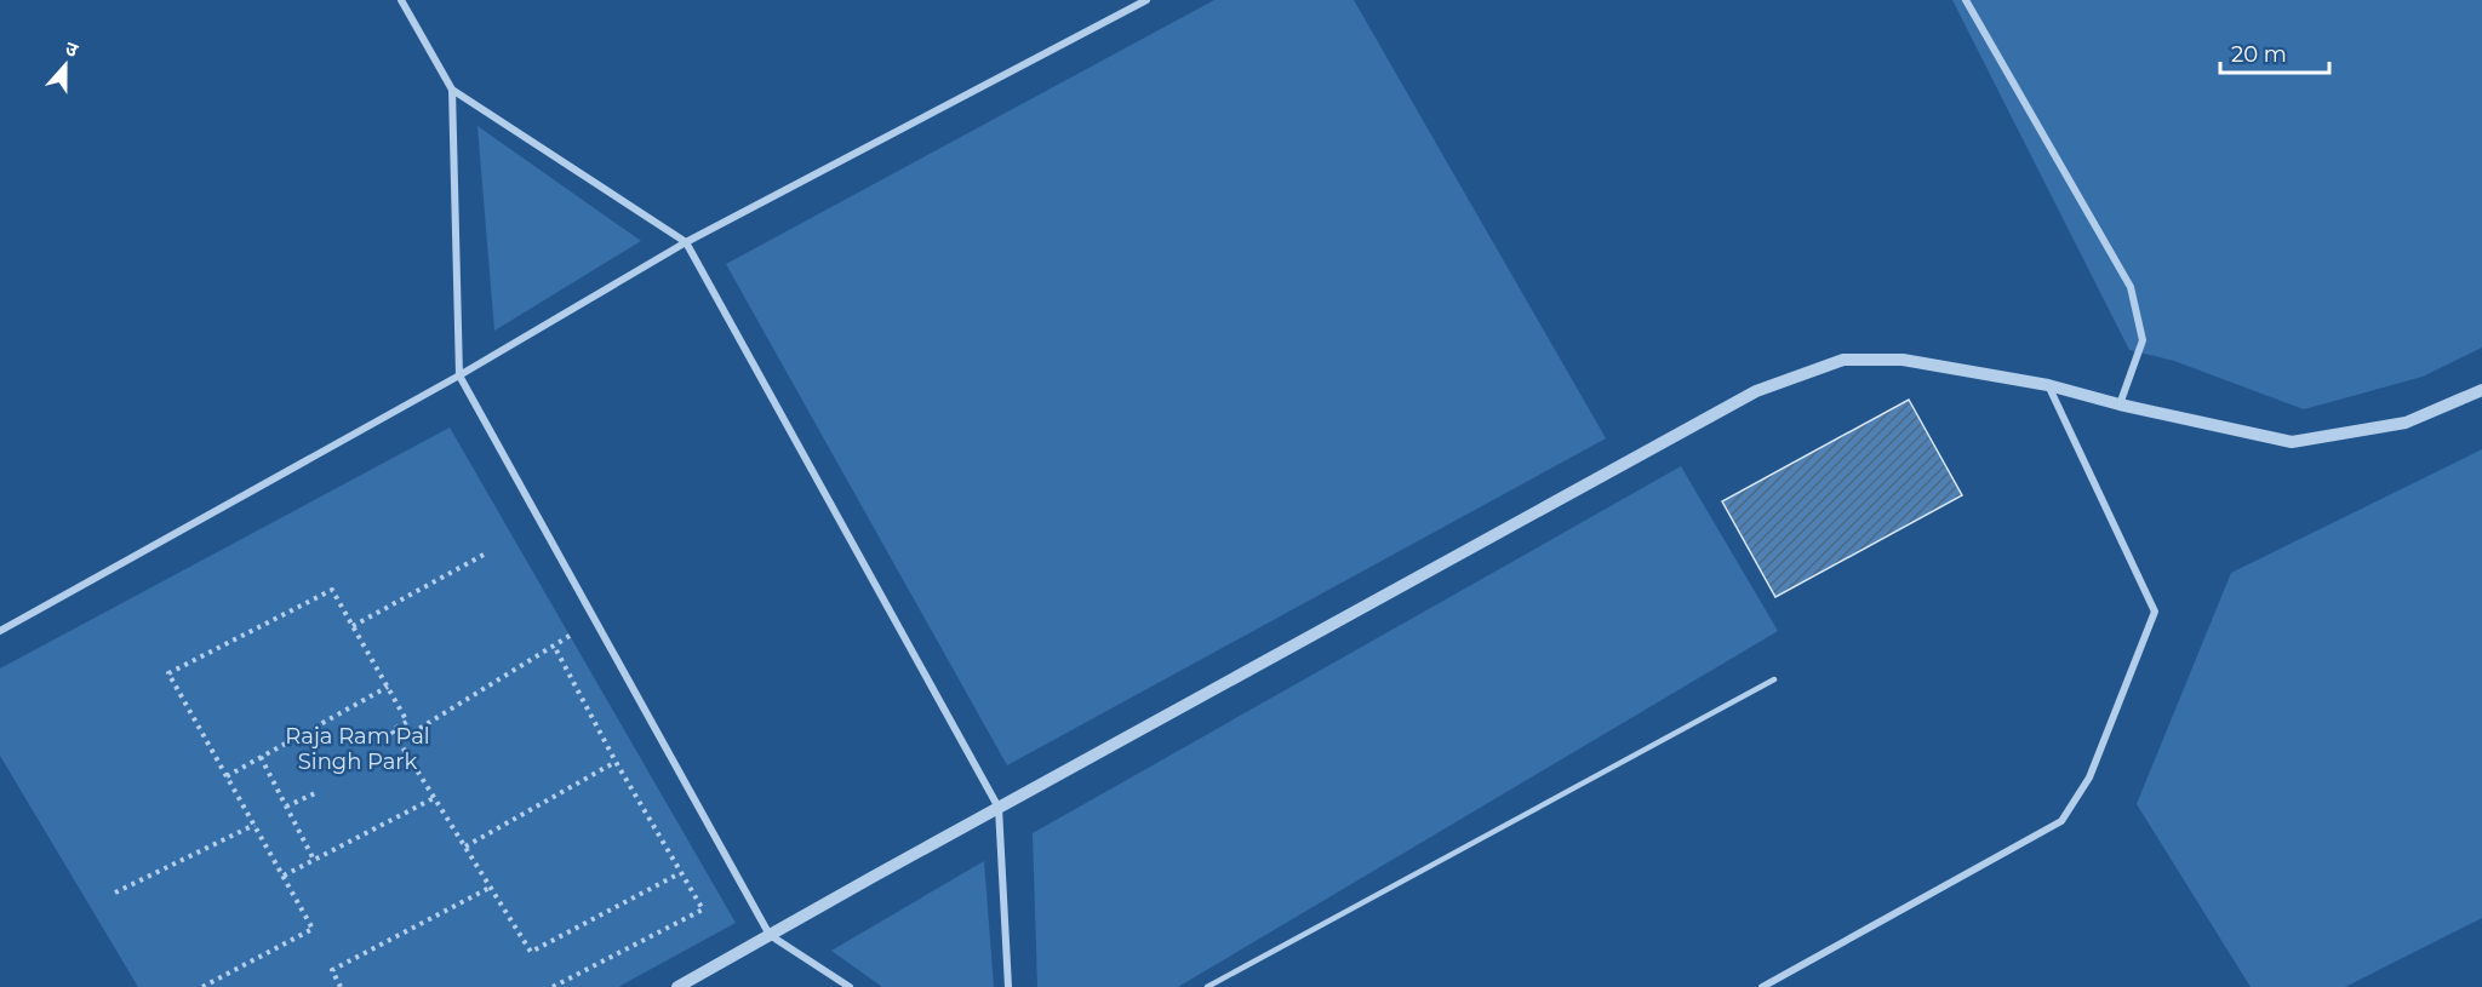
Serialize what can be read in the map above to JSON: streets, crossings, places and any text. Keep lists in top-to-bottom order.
{
  "parks": ["Raja Ram Pal Singh Park"],
  "scale_bar": "20 m",
  "north": "top"
}
